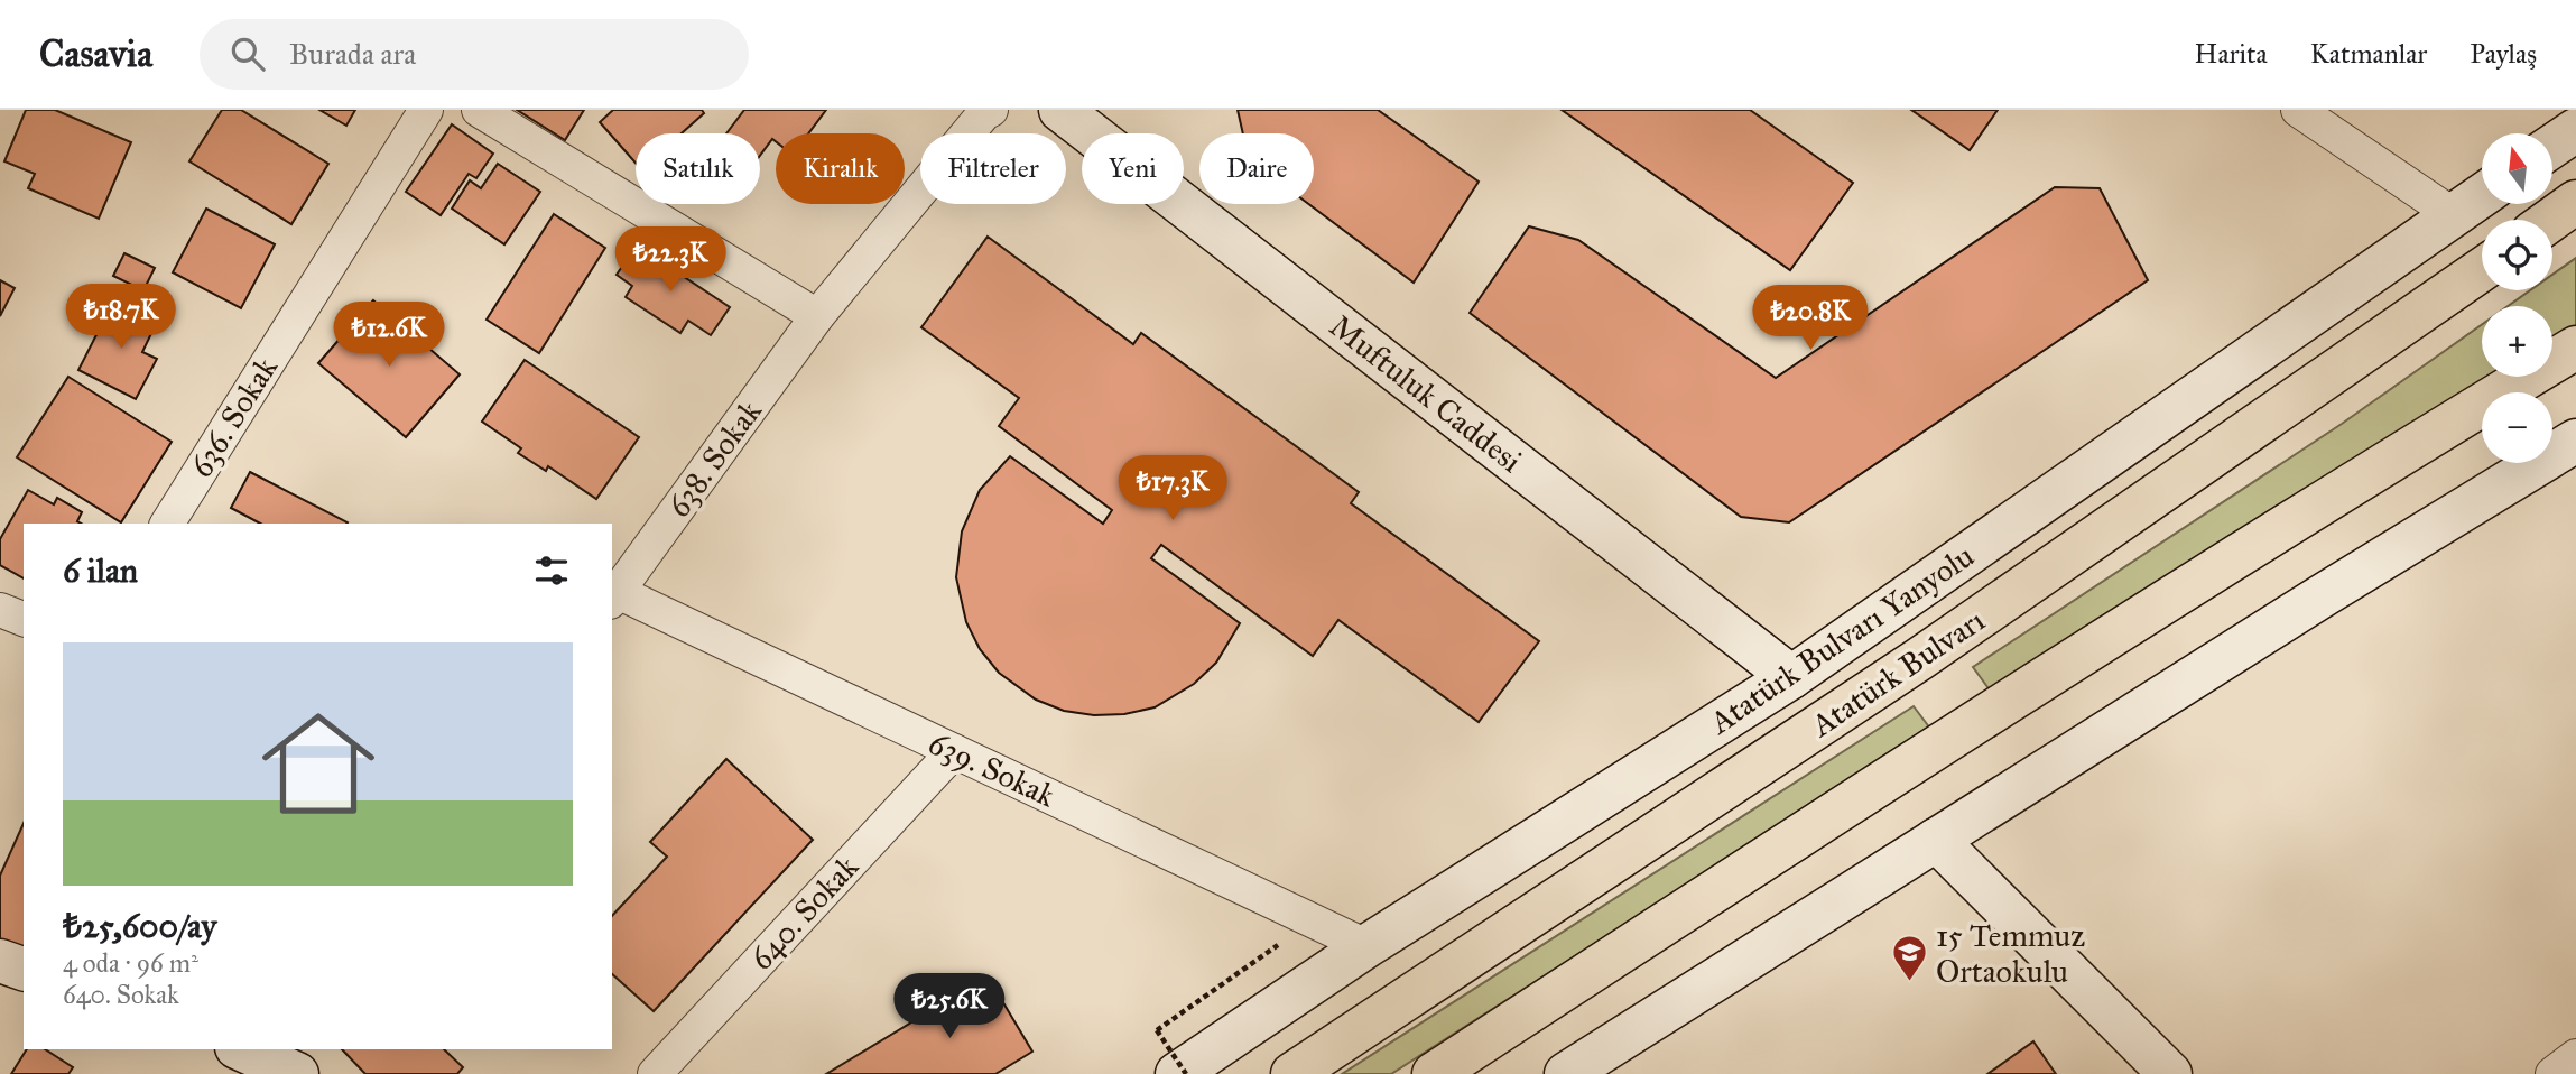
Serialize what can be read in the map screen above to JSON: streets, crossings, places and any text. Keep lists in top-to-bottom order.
{
  "streets": {
    "highway": ["Atatürk Bulvarı"],
    "street": [
      "Muftuluk Caddesi",
      "636. Sokak",
      "638. Sokak",
      "Atatürk Bulvarı Yanyolu",
      "639. Sokak",
      "640. Sokak"
    ]
  },
  "crossings": [
    ["Muftuluk Caddesi", "Atatürk Bulvarı Yanyolu"],
    ["638. Sokak", "639. Sokak"],
    ["Atatürk Bulvarı Yanyolu", "639. Sokak"],
    ["639. Sokak", "640. Sokak"]
  ],
  "places": {
    "school or university": ["15 Temmuz Ortaokulu"]
  },
  "north": "top",
  "page": {
    "header": "Casavia",
    "search": "Burada ara",
    "nav": ["Harita", "Katmanlar", "Paylaş"],
    "map_buttons": ["+", "−"],
    "chip": [
      "Satılık",
      "Kiralık",
      "Filtreler",
      "Yeni",
      "Daire"
    ],
    "price": [
      "₺22.3K",
      "₺18.7K",
      "₺20.8K",
      "₺12.6K",
      "₺17.3K",
      "₺25.6K"
    ],
    "heading": "6 ilan",
    "list": [
      {
        "name": "₺25,600/ay",
        "note": "4 oda · 96 m² · 640. Sokak"
      }
    ]
  }
}
